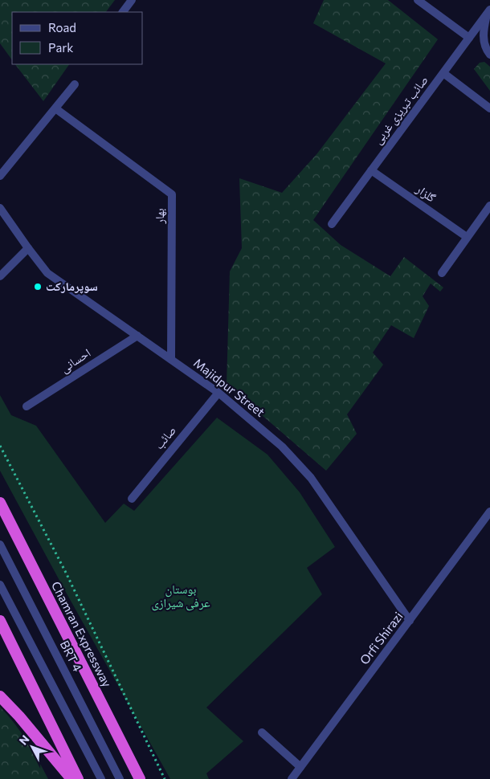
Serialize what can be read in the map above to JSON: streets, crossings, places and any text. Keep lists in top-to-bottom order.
{
  "streets": {
    "highway": ["Chamran Expressway"],
    "street": [
      "صائب تبریزی غربی",
      "گلزار",
      "بهار",
      "احسانی",
      "Majidpur Street",
      "صائب",
      "Orfi Shirazi",
      "BRT 4"
    ]
  },
  "crossings": [
    ["صائب تبریزی غربی", "گلزار"],
    ["بهار", "Majidpur Street"],
    ["احسانی", "Majidpur Street"],
    ["Majidpur Street", "صائب"],
    ["Majidpur Street", "Orfi Shirazi"]
  ],
  "parks": ["بوستان عرفی شیرازی"],
  "places": ["سوپرمارکت"],
  "legend": ["Road", "Park"],
  "north": "top left"
}
